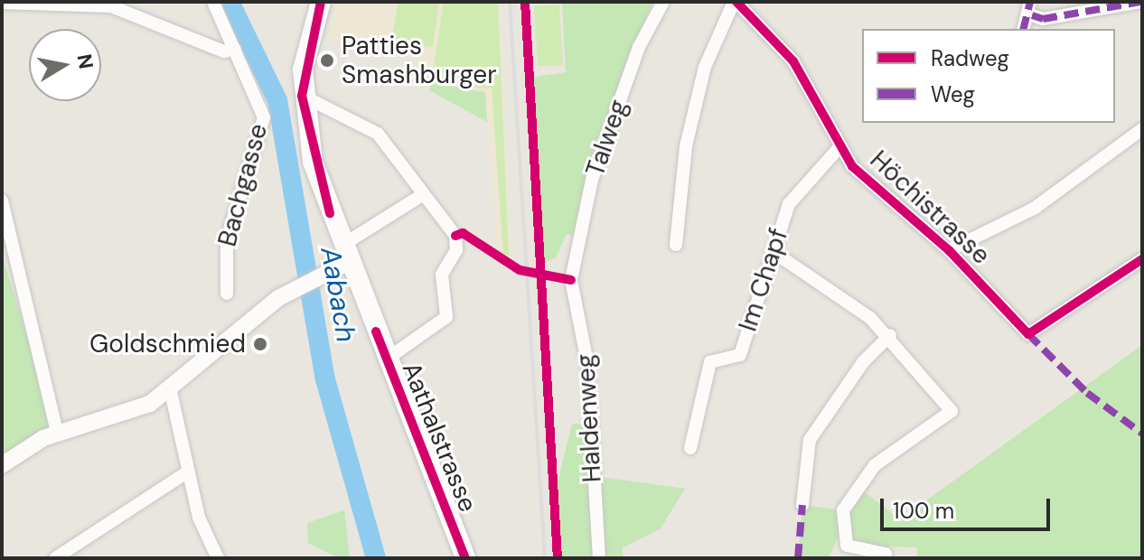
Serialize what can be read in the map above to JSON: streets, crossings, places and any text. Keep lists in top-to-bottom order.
{
  "streets": {
    "main road": ["Aathalstrasse"],
    "street": [
      "Talweg",
      "Bachgasse",
      "Höchistrasse",
      "Im Chapf",
      "Haldenweg"
    ]
  },
  "crossings": [
    ["Talweg", "Haldenweg"],
    ["Höchistrasse", "Im Chapf"]
  ],
  "water": ["Aabach"],
  "places": ["Patties Smashburger", "Goldschmied"],
  "legend": ["Radweg", "Weg"],
  "scale_bar": "100 m",
  "north": "right"
}
